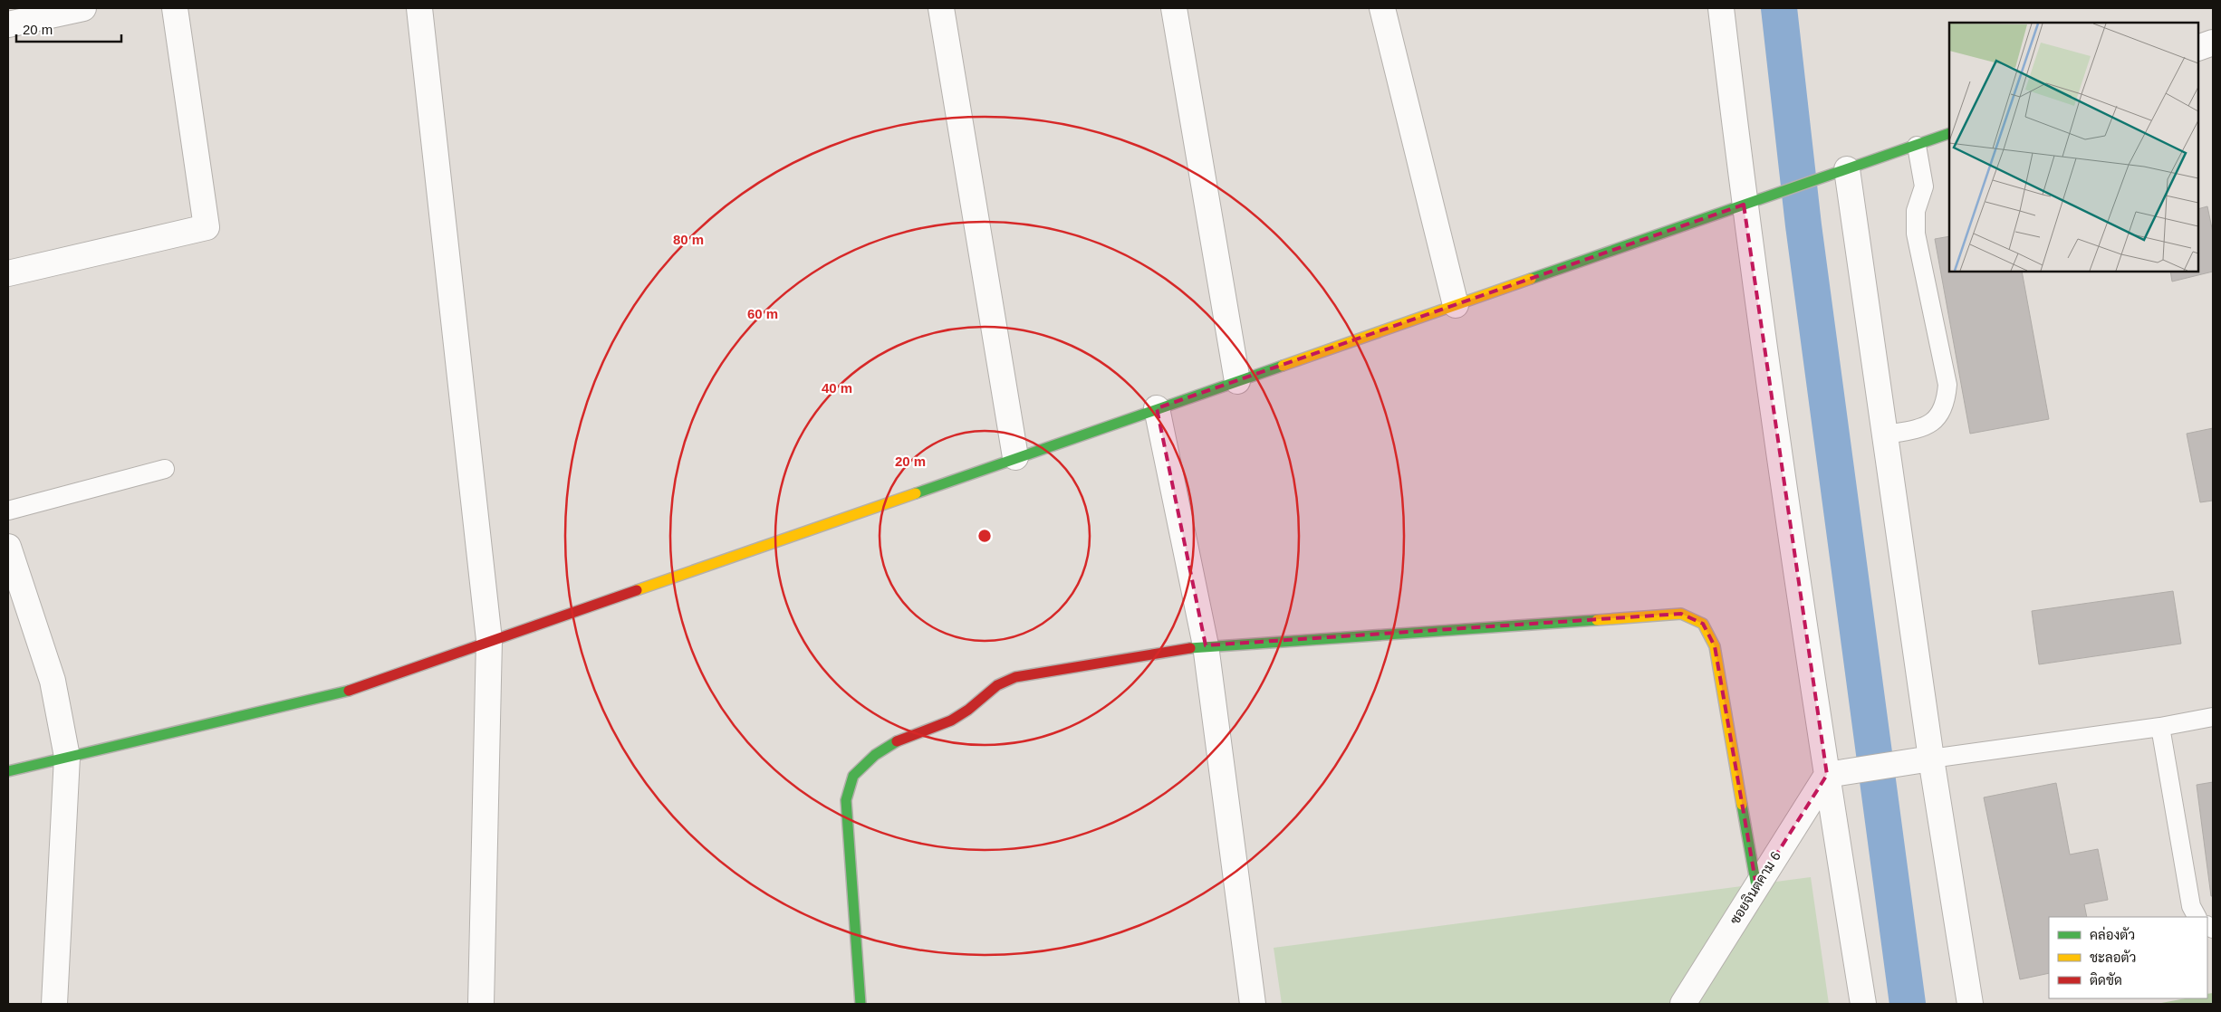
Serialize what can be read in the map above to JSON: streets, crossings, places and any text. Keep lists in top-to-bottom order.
{
  "streets": {
    "street": ["ซอยจินตคาม 6"]
  },
  "legend": ["คล่องตัว", "ชะลอตัว", "ติดขัด"],
  "scale_bar": "20 m",
  "rings": [
    "80 m",
    "60 m",
    "40 m",
    "20 m"
  ]
}
